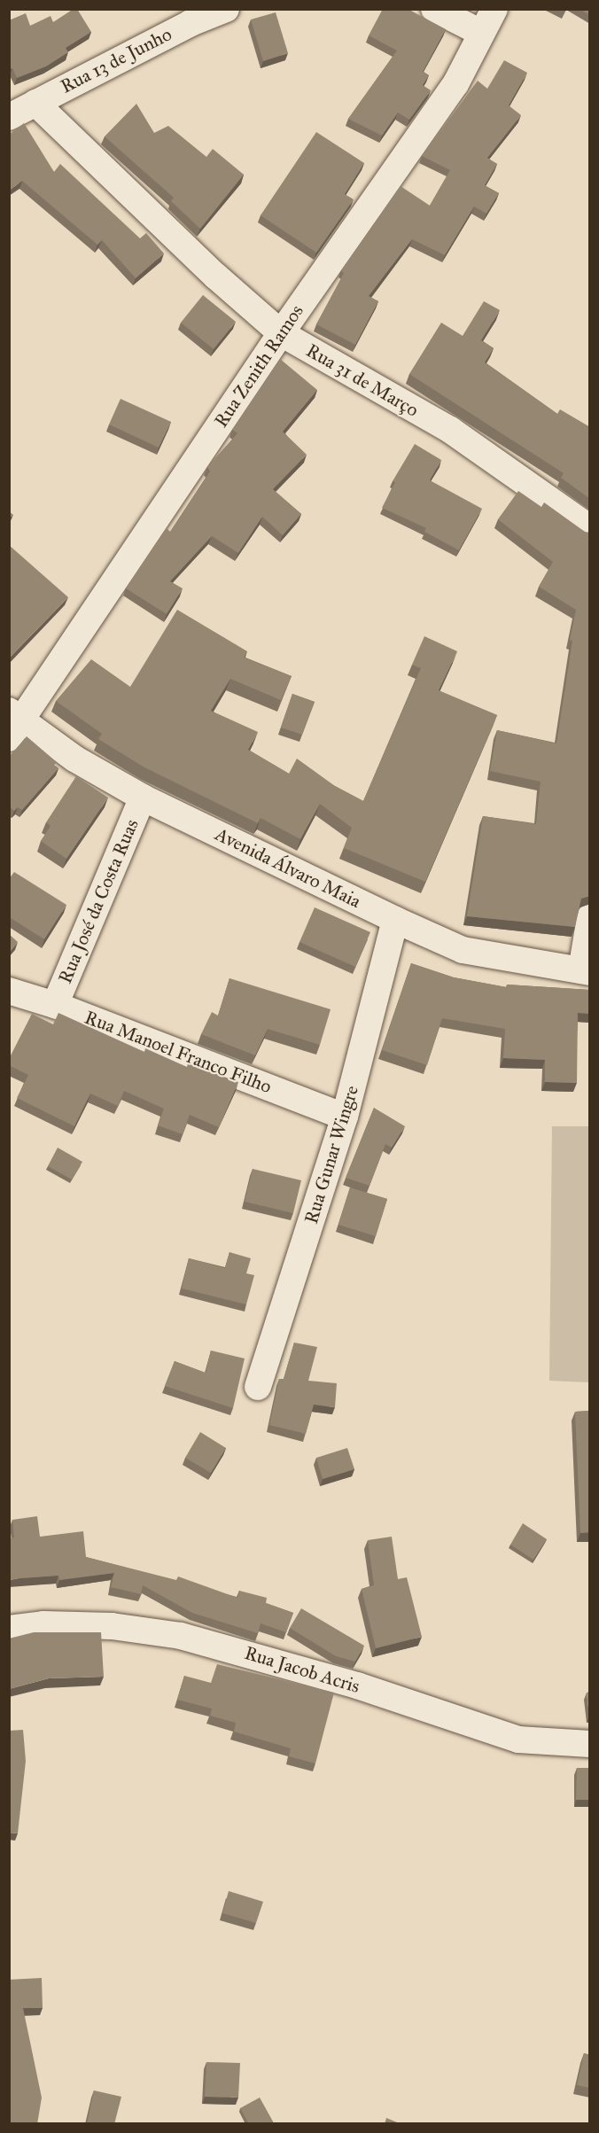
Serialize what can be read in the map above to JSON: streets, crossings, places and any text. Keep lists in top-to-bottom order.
{
  "streets": {
    "street": [
      "Rua 13 de Junho",
      "Rua Zenith Ramos",
      "Rua 31 de Março",
      "Avenida Álvaro Maia",
      "Rua José da Costa Ruas",
      "Rua Manoel Franco Filho",
      "Rua Gunar Wingre",
      "Rua Jacob Acris"
    ]
  },
  "crossings": [
    ["Rua 13 de Junho", "Rua 31 de Março"],
    ["Rua Zenith Ramos", "Rua 31 de Março"],
    ["Rua Zenith Ramos", "Avenida Álvaro Maia"],
    ["Avenida Álvaro Maia", "Rua José da Costa Ruas"],
    ["Avenida Álvaro Maia", "Rua Gunar Wingre"],
    ["Rua José da Costa Ruas", "Rua Manoel Franco Filho"],
    ["Rua Manoel Franco Filho", "Rua Gunar Wingre"]
  ]
}
